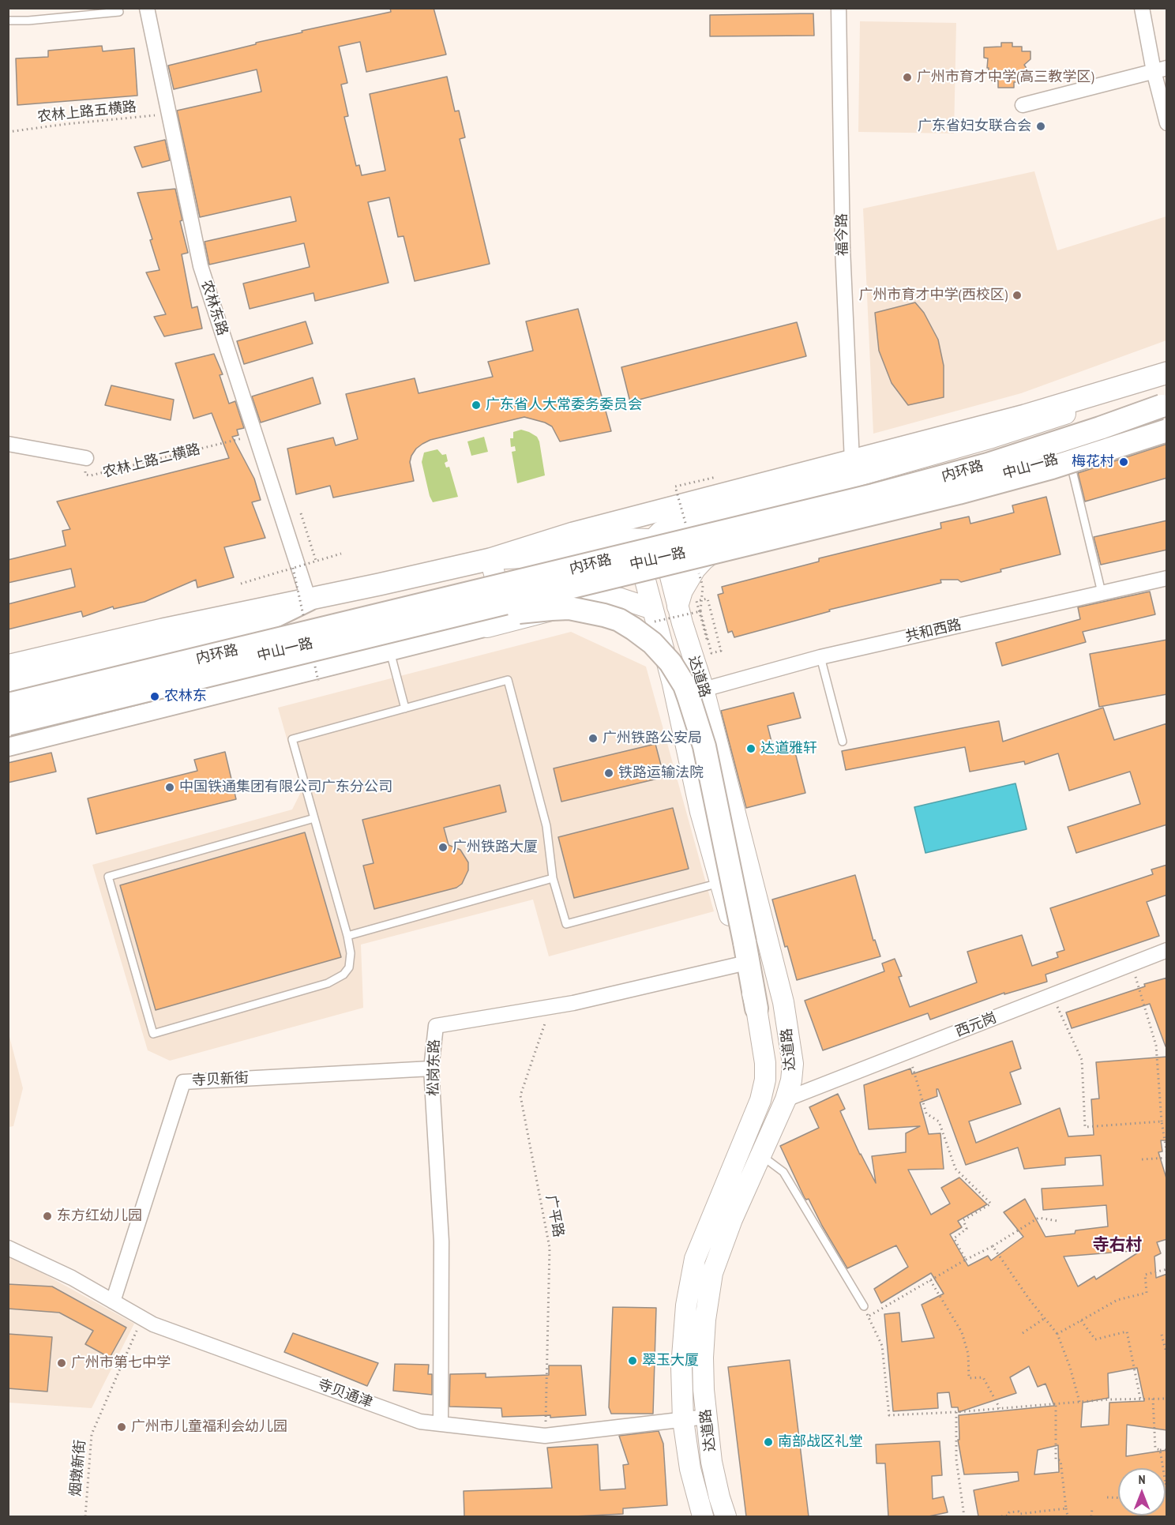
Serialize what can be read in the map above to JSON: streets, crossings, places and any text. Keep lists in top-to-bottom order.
{
  "streets": {
    "highway": ["内环路"],
    "main road": ["中山一路", "达道路"],
    "street": [
      "福今路",
      "农林东路",
      "农林上路二横路",
      "共和西路",
      "西元岗",
      "松岗东路",
      "寺贝新街",
      "寺贝通津"
    ],
    "path": ["农林上路五横路", "广平路", "烟墩新街"]
  },
  "crossings": [
    ["农林上路五横路", "农林东路"],
    ["农林东路", "农林上路二横路"],
    ["中山一路", "达道路"],
    ["共和西路", "达道路"],
    ["达道路", "西元岗"],
    ["达道路", "松岗东路"],
    ["达道路", "寺贝通津"],
    ["松岗东路", "寺贝新街"],
    ["松岗东路", "广平路"],
    ["松岗东路", "寺贝通津"],
    ["寺贝新街", "寺贝通津"],
    ["广平路", "寺贝通津"],
    ["寺贝通津", "烟墩新街"]
  ],
  "districts": ["寺右村"],
  "places": [
    "广州市育才中学(高三教学区)",
    "广东省妇女联合会",
    "广州市育才中学(西校区)",
    "广东省人大常委务委员会",
    "梅花村",
    "农林东",
    "广州铁路公安局",
    "达道雅轩",
    "铁路运输法院",
    "中国铁通集团有限公司广东分公司",
    "广州铁路大厦",
    "东方红幼儿园",
    "翠玉大厦",
    "广州市第七中学",
    "广州市儿童福利会幼儿园",
    "南部战区礼堂"
  ],
  "north": "top"
}
